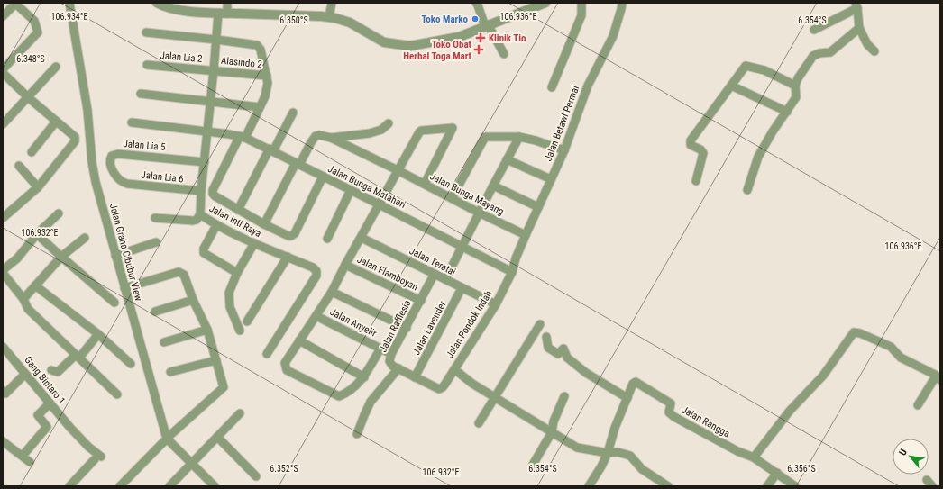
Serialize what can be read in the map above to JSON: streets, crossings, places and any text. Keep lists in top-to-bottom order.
{
  "streets": {
    "street": [
      "Jalan Lia 2",
      "Alasindo 2",
      "Jalan Betawi Permai",
      "Jalan Lia 5",
      "Jalan Lia 6",
      "Jalan Bunga Matahari",
      "Jalan Bunga Mayang",
      "Jalan Inti Raya",
      "Jalan Graha Cibubur View",
      "Jalan Teratai",
      "Jalan Flamboyan",
      "Jalan Anyelir",
      "Jalan Pondok Indah",
      "Jalan Rafflesia",
      "Jalan Lavender",
      "Gang Bintaro 1",
      "Jalan Rangga"
    ]
  },
  "crossings": [
    ["Jalan Lia 2", "Alasindo 2"],
    ["Jalan Lia 2", "Jalan Inti Raya"],
    ["Alasindo 2", "Jalan Inti Raya"],
    ["Jalan Betawi Permai", "Jalan Bunga Matahari"],
    ["Jalan Betawi Permai", "Jalan Bunga Mayang"],
    ["Jalan Betawi Permai", "Jalan Pondok Indah"],
    ["Jalan Lia 5", "Jalan Lia 6"],
    ["Jalan Lia 5", "Jalan Inti Raya"],
    ["Jalan Lia 6", "Jalan Inti Raya"],
    ["Jalan Bunga Matahari", "Jalan Inti Raya"],
    ["Jalan Bunga Matahari", "Jalan Pondok Indah"],
    ["Jalan Teratai", "Jalan Pondok Indah"],
    ["Jalan Teratai", "Jalan Rafflesia"],
    ["Jalan Teratai", "Jalan Lavender"],
    ["Jalan Flamboyan", "Jalan Rafflesia"],
    ["Jalan Anyelir", "Jalan Rafflesia"],
    ["Jalan Pondok Indah", "Jalan Rafflesia"],
    ["Jalan Rafflesia", "Jalan Lavender"]
  ],
  "places": {
    "other": ["Toko Marko"],
    "health": ["Klinik Tio", "Toko Obat Herbal Toga Mart"]
  },
  "north": "top left",
  "coordinates": [
    "106.934°E",
    "106.936°E",
    "6.354°S",
    "6.350°S",
    "6.348°S",
    "106.932°E",
    "6.352°S",
    "6.356°S"
  ]
}
